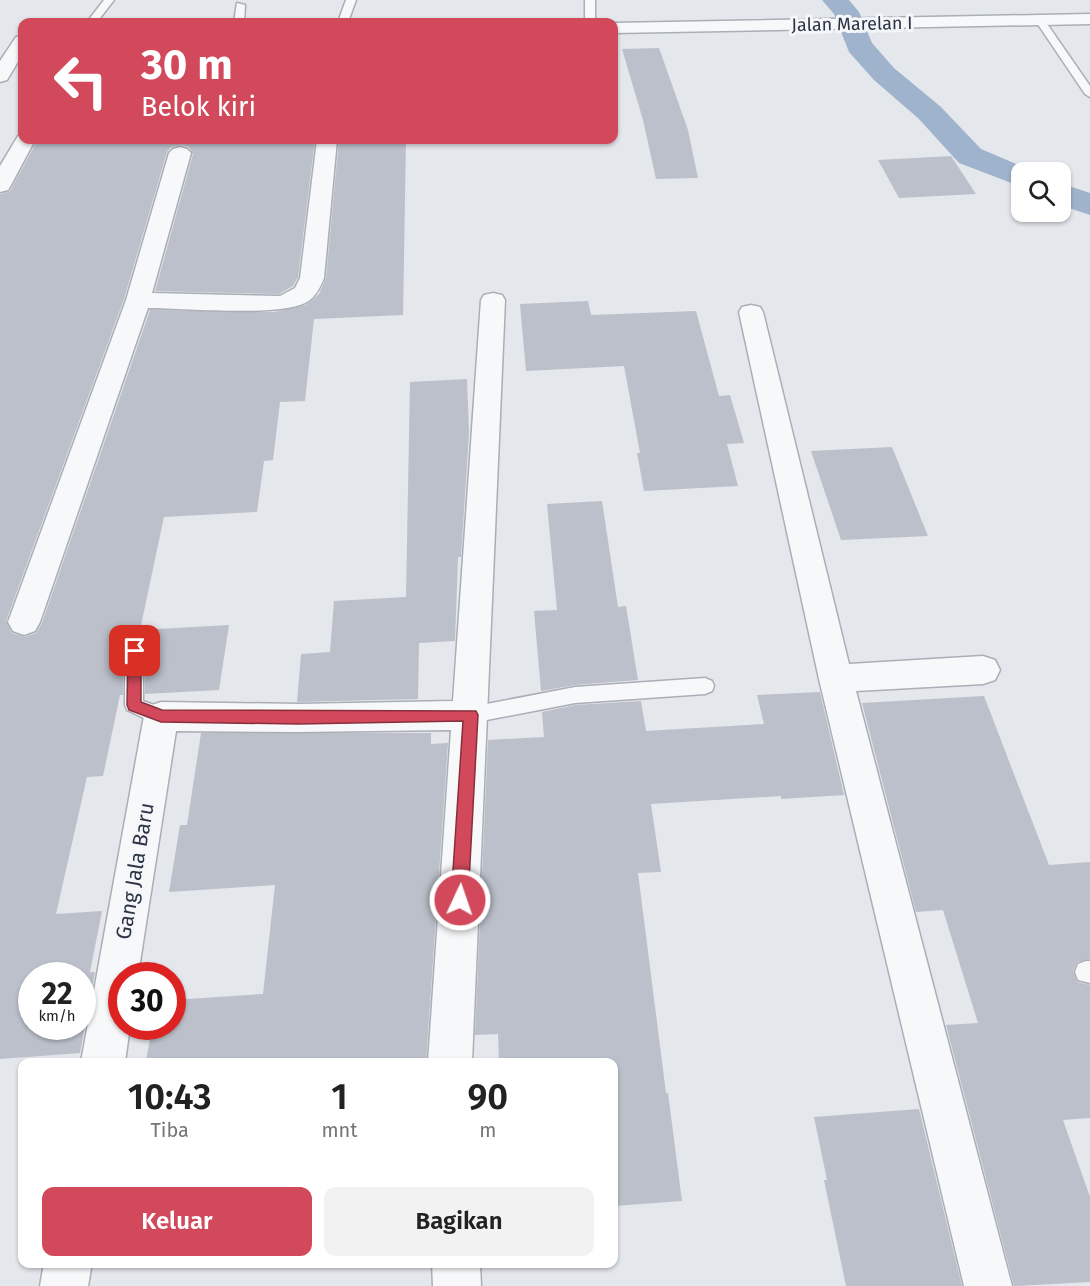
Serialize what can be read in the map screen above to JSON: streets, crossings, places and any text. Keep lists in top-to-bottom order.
{
  "streets": {
    "street": ["Jalan Marelan I", "Gang Jala Baru"]
  },
  "page": {
    "turn": ["30 m", "Belok kiri"],
    "speed": "22 km/h",
    "limit": "30",
    "eta": [
      "10:43",
      "Tiba",
      "1",
      "mnt",
      "90",
      "m"
    ],
    "buttons": ["Keluar", "Bagikan"]
  }
}
